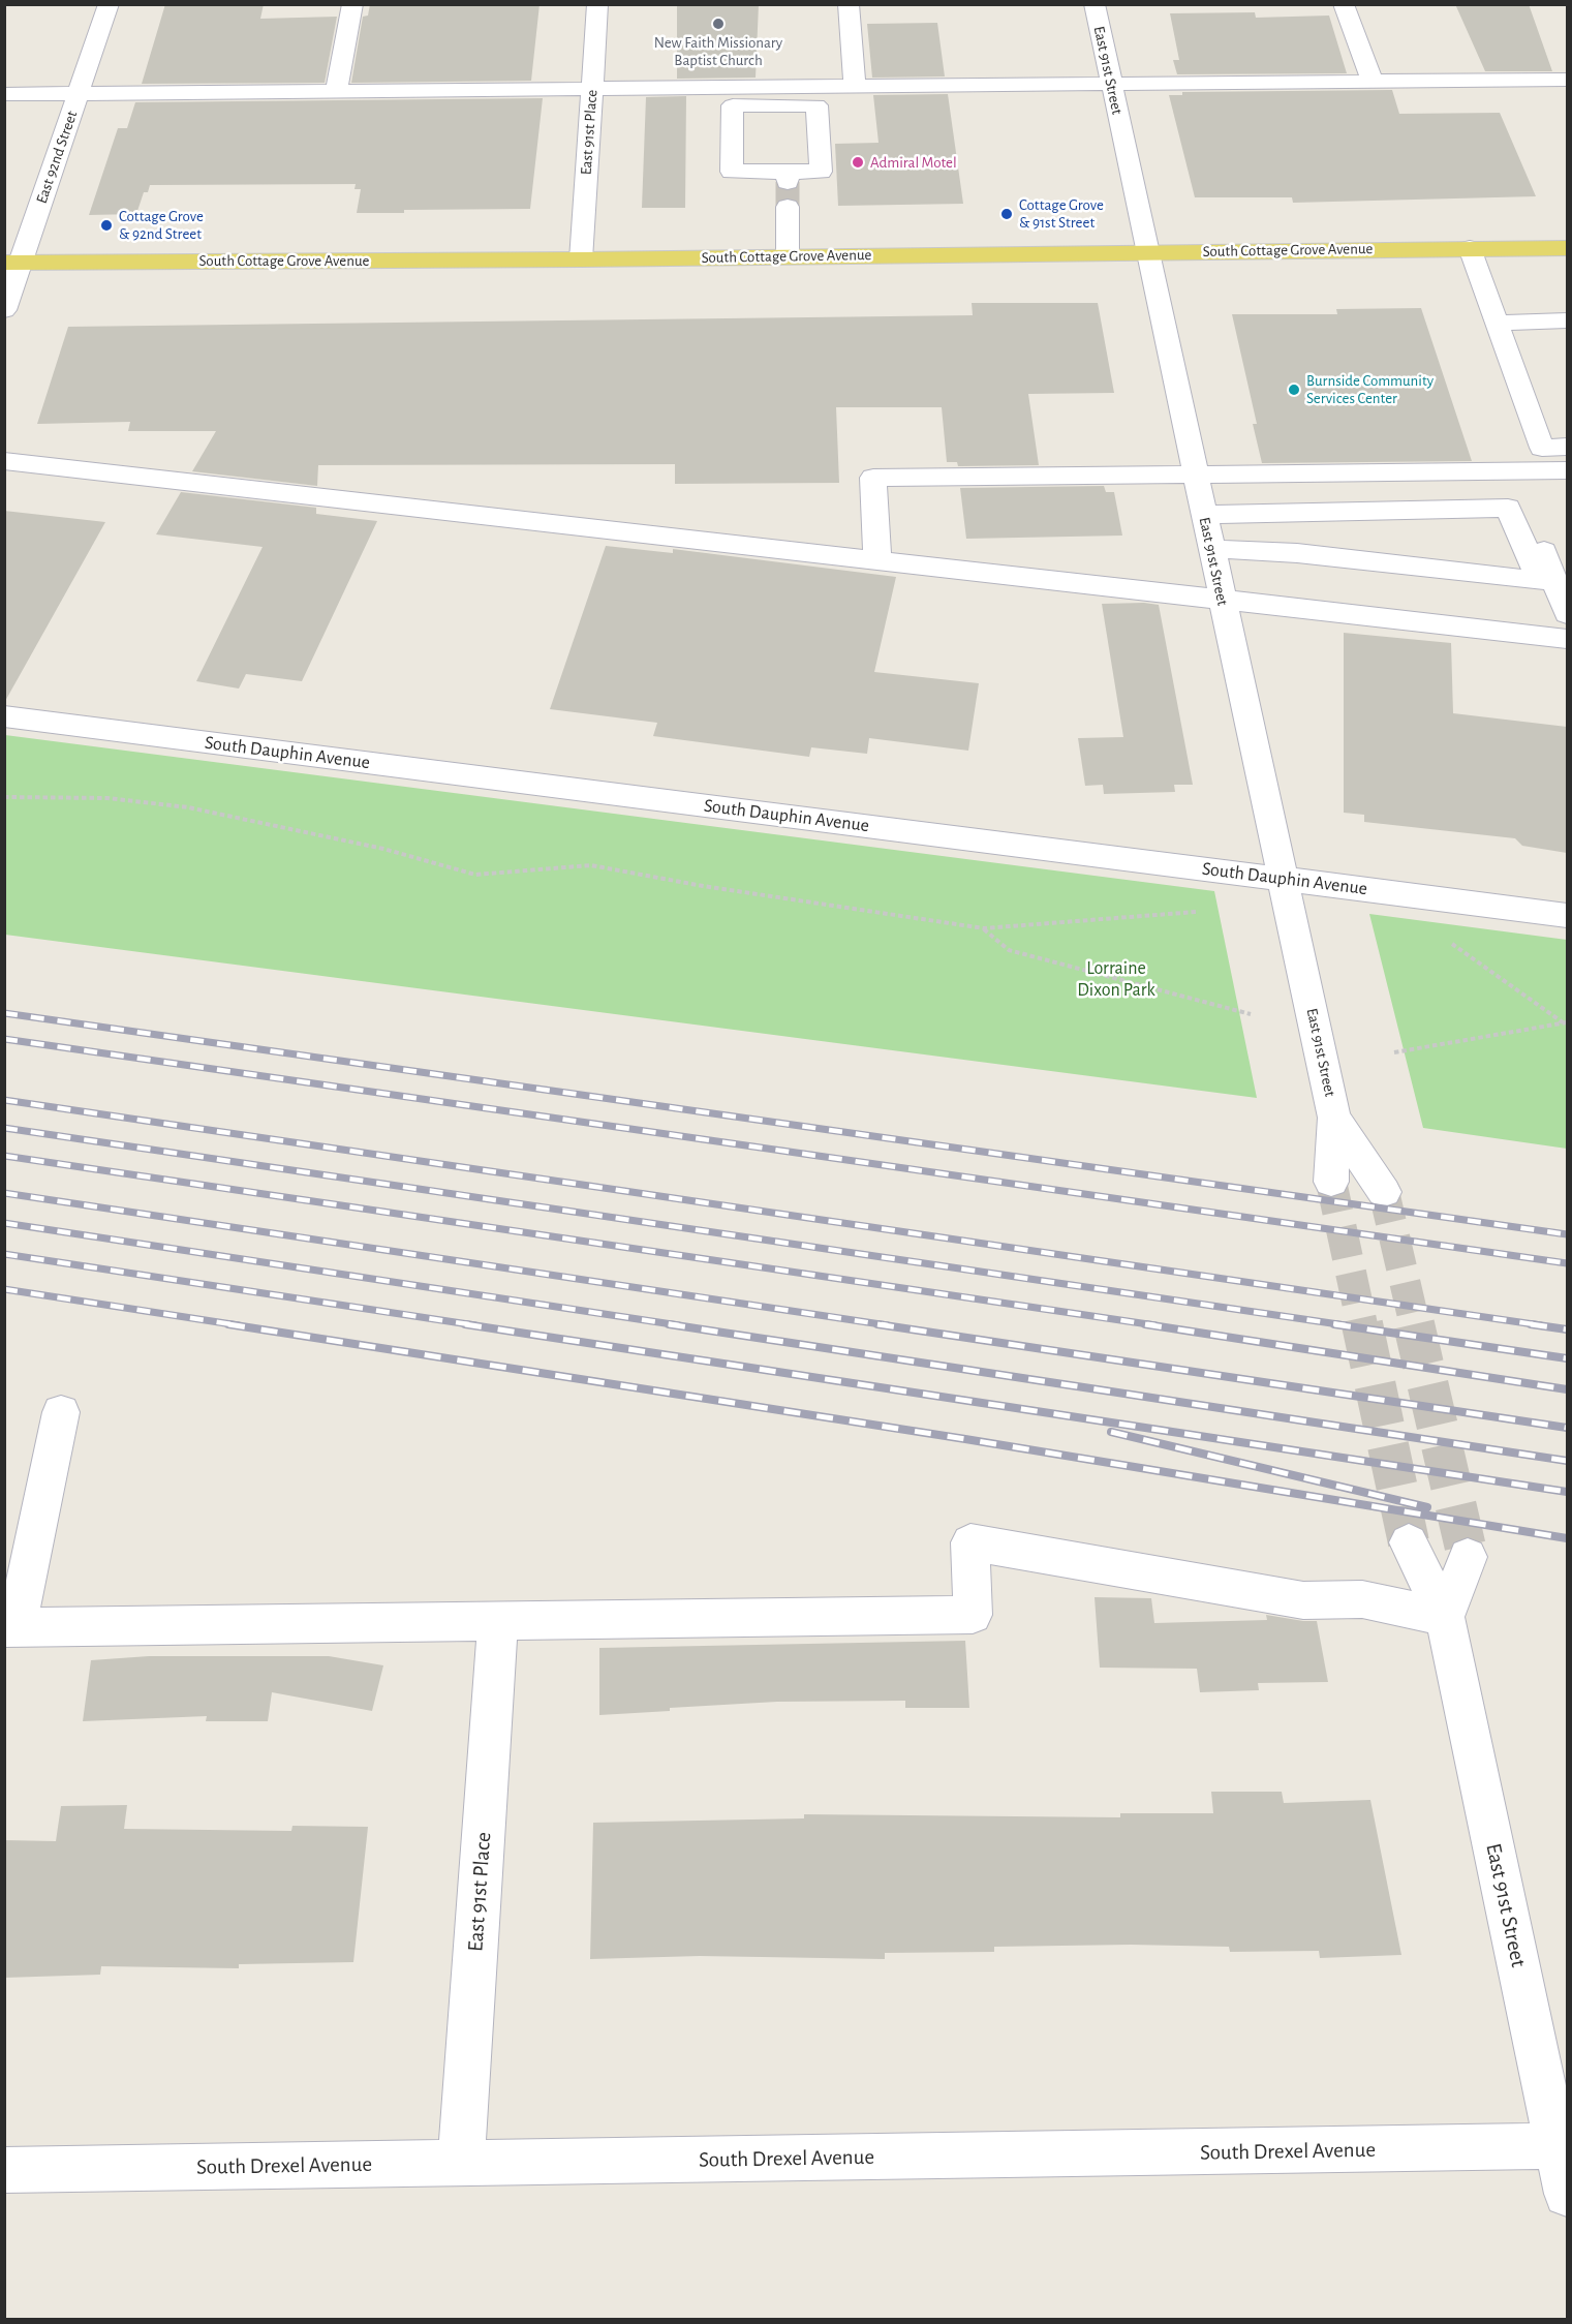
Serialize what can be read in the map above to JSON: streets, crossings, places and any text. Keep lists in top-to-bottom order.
{
  "streets": {
    "main road": ["South Cottage Grove Avenue"],
    "street": [
      "East 91st Street",
      "East 91st Place",
      "East 92nd Street",
      "South Dauphin Avenue",
      "South Drexel Avenue"
    ]
  },
  "crossings": [
    ["East 91st Street", "South Cottage Grove Avenue"],
    ["East 91st Street", "South Dauphin Avenue"],
    ["East 91st Street", "South Drexel Avenue"],
    ["East 91st Place", "South Cottage Grove Avenue"],
    ["East 91st Place", "South Drexel Avenue"],
    ["East 92nd Street", "South Cottage Grove Avenue"]
  ],
  "parks": ["Lorraine Dixon Park"],
  "places": [
    "New Faith Missionary Baptist Church",
    "Admiral Motel",
    "Cottage Grove & 91st Street",
    "Cottage Grove & 92nd Street",
    "Burnside Community Services Center"
  ]
}
